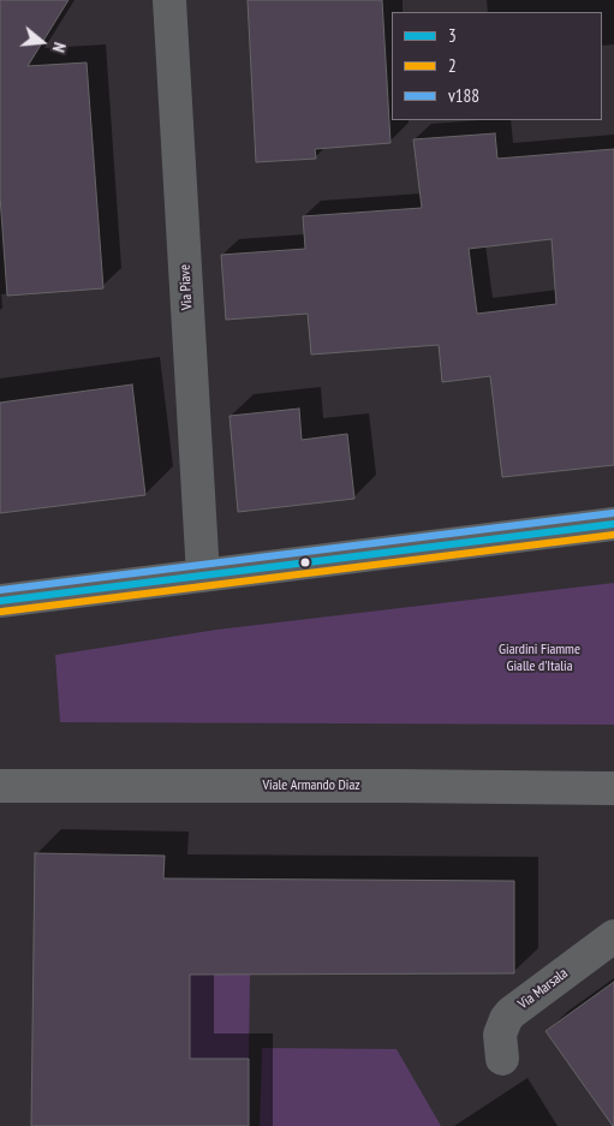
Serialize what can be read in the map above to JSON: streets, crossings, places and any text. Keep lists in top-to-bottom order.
{
  "streets": {
    "main road": ["Viale Armando Diaz"],
    "street": ["Via Piave", "Via Marsala"]
  },
  "parks": ["Giardini Fiamme Gialle d'Italia"],
  "lines": ["transit line v188", "transit line 3", "transit line 2"],
  "legend": ["3", "2", "v188"],
  "north": "right"
}
